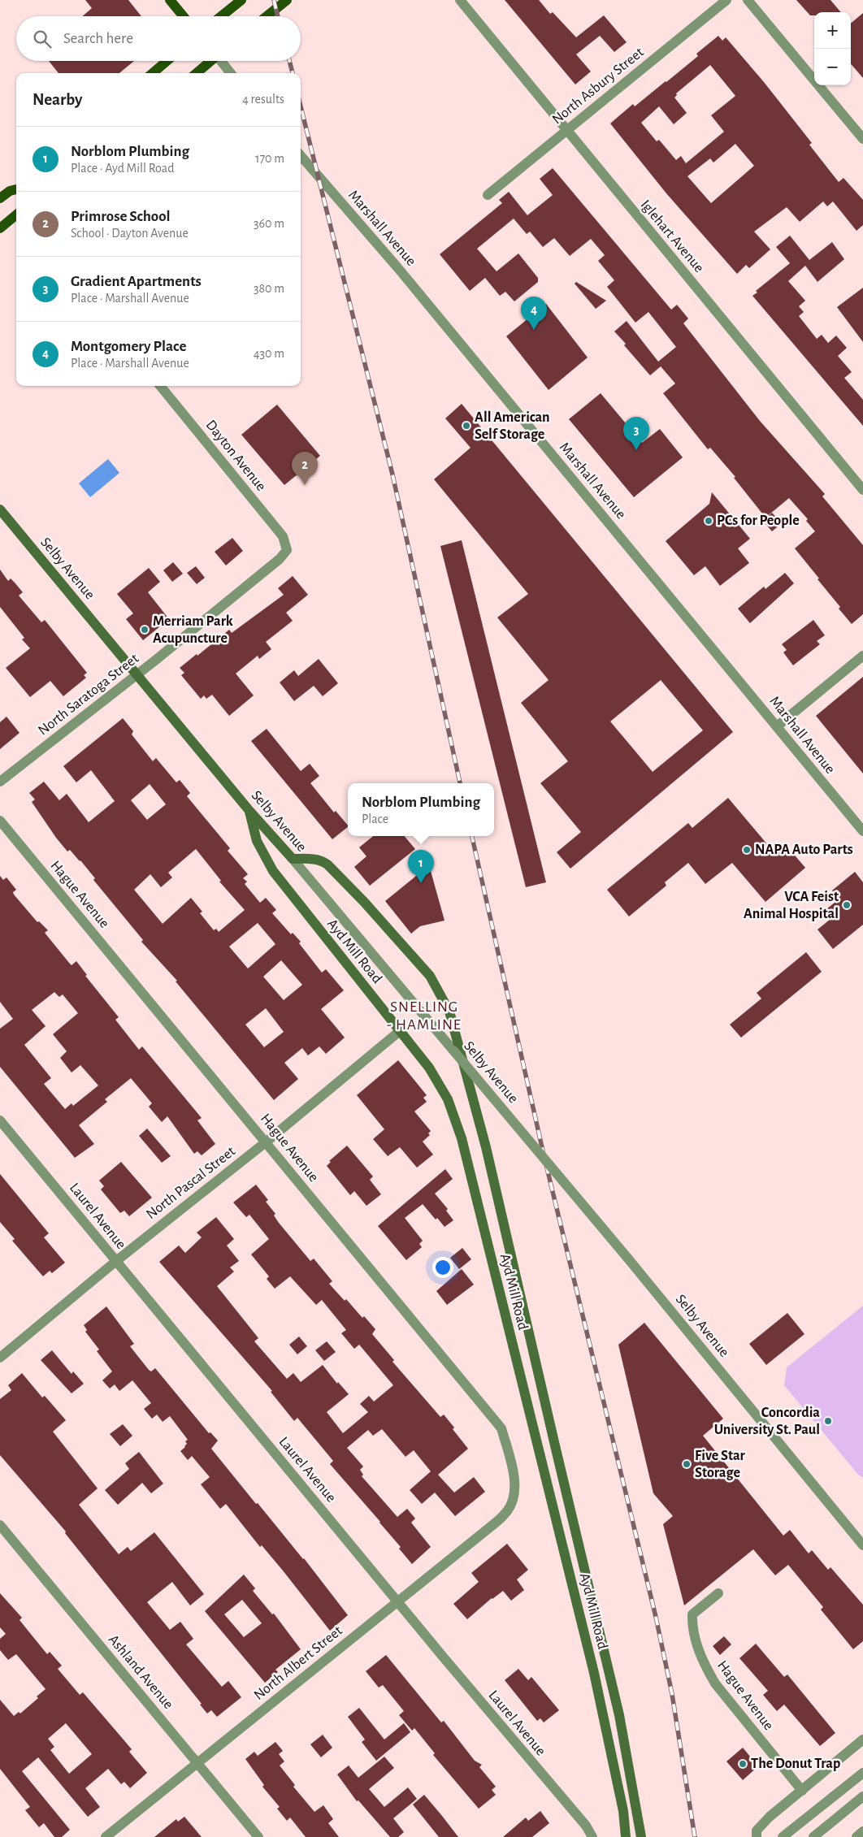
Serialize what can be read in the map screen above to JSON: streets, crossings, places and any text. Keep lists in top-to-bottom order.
{
  "streets": {
    "main road": ["Selby Avenue", "Ayd Mill Road"],
    "street": [
      "North Asbury Street",
      "Marshall Avenue",
      "Iglehart Avenue",
      "Dayton Avenue",
      "North Saratoga Street",
      "Hague Avenue",
      "North Pascal Street",
      "Laurel Avenue",
      "North Albert Street",
      "Ashland Avenue"
    ]
  },
  "crossings": [
    ["North Asbury Street", "Iglehart Avenue"],
    ["Dayton Avenue", "North Saratoga Street"],
    ["Selby Avenue", "North Saratoga Street"],
    ["Selby Avenue", "Ayd Mill Road"],
    ["Hague Avenue", "North Pascal Street"],
    ["Hague Avenue", "North Albert Street"],
    ["Ayd Mill Road", "North Pascal Street"],
    ["North Pascal Street", "Laurel Avenue"],
    ["Laurel Avenue", "North Albert Street"],
    ["North Albert Street", "Ashland Avenue"]
  ],
  "districts": ["SNELLING - HAMLINE"],
  "places": [
    "All American Self Storage",
    "PCs for People",
    "Merriam Park Acupuncture",
    "NAPA Auto Parts",
    "VCA Feist Animal Hospital",
    "Concordia University St. Paul",
    "Five Star Storage",
    "The Donut Trap"
  ],
  "page": {
    "map_buttons": ["+", "−"],
    "search": "Search here",
    "heading": ["Nearby", "4 results"],
    "list": [
      {
        "mark": "1",
        "name": "Norblom Plumbing",
        "note": "Place · Ayd Mill Road",
        "value": "170 m"
      },
      {
        "mark": "2",
        "name": "Primrose School",
        "note": "School · Dayton Avenue",
        "value": "360 m"
      },
      {
        "mark": "3",
        "name": "Gradient Apartments",
        "note": "Place · Marshall Avenue",
        "value": "380 m"
      },
      {
        "mark": "4",
        "name": "Montgomery Place",
        "note": "Place · Marshall Avenue",
        "value": "430 m"
      }
    ],
    "pins": [
      "4",
      "3",
      "2",
      "1"
    ],
    "popup": ["Norblom Plumbing", "Place"]
  }
}
